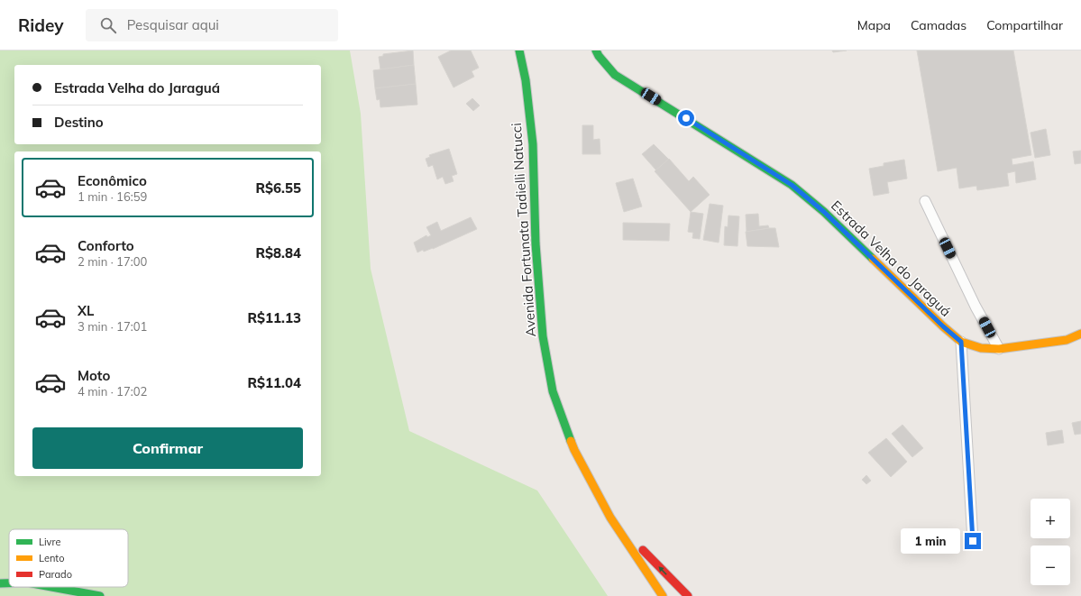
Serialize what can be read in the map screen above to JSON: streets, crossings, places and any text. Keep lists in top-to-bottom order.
{
  "streets": {
    "street": ["Avenida Fortunata Tadielli Natucci", "Estrada Velha do Jaraguá"]
  },
  "legend": ["Livre", "Lento", "Parado"],
  "page": {
    "header": "Ridey",
    "search": "Pesquisar aqui",
    "nav": ["Mapa", "Camadas", "Compartilhar"],
    "banner": ["Estrada Velha do Jaraguá", "Destino"],
    "list": [
      {
        "name": "Econômico",
        "note": "1 min · 16:59",
        "value": "R$6.55"
      },
      {
        "name": "Conforto",
        "note": "2 min · 17:00",
        "value": "R$8.84"
      },
      {
        "name": "XL",
        "note": "3 min · 17:01",
        "value": "R$11.13"
      },
      {
        "name": "Moto",
        "note": "4 min · 17:02",
        "value": "R$11.04"
      }
    ],
    "buttons": "Confirmar",
    "map_buttons": ["+", "−"],
    "bubble": "1 min"
  }
}
